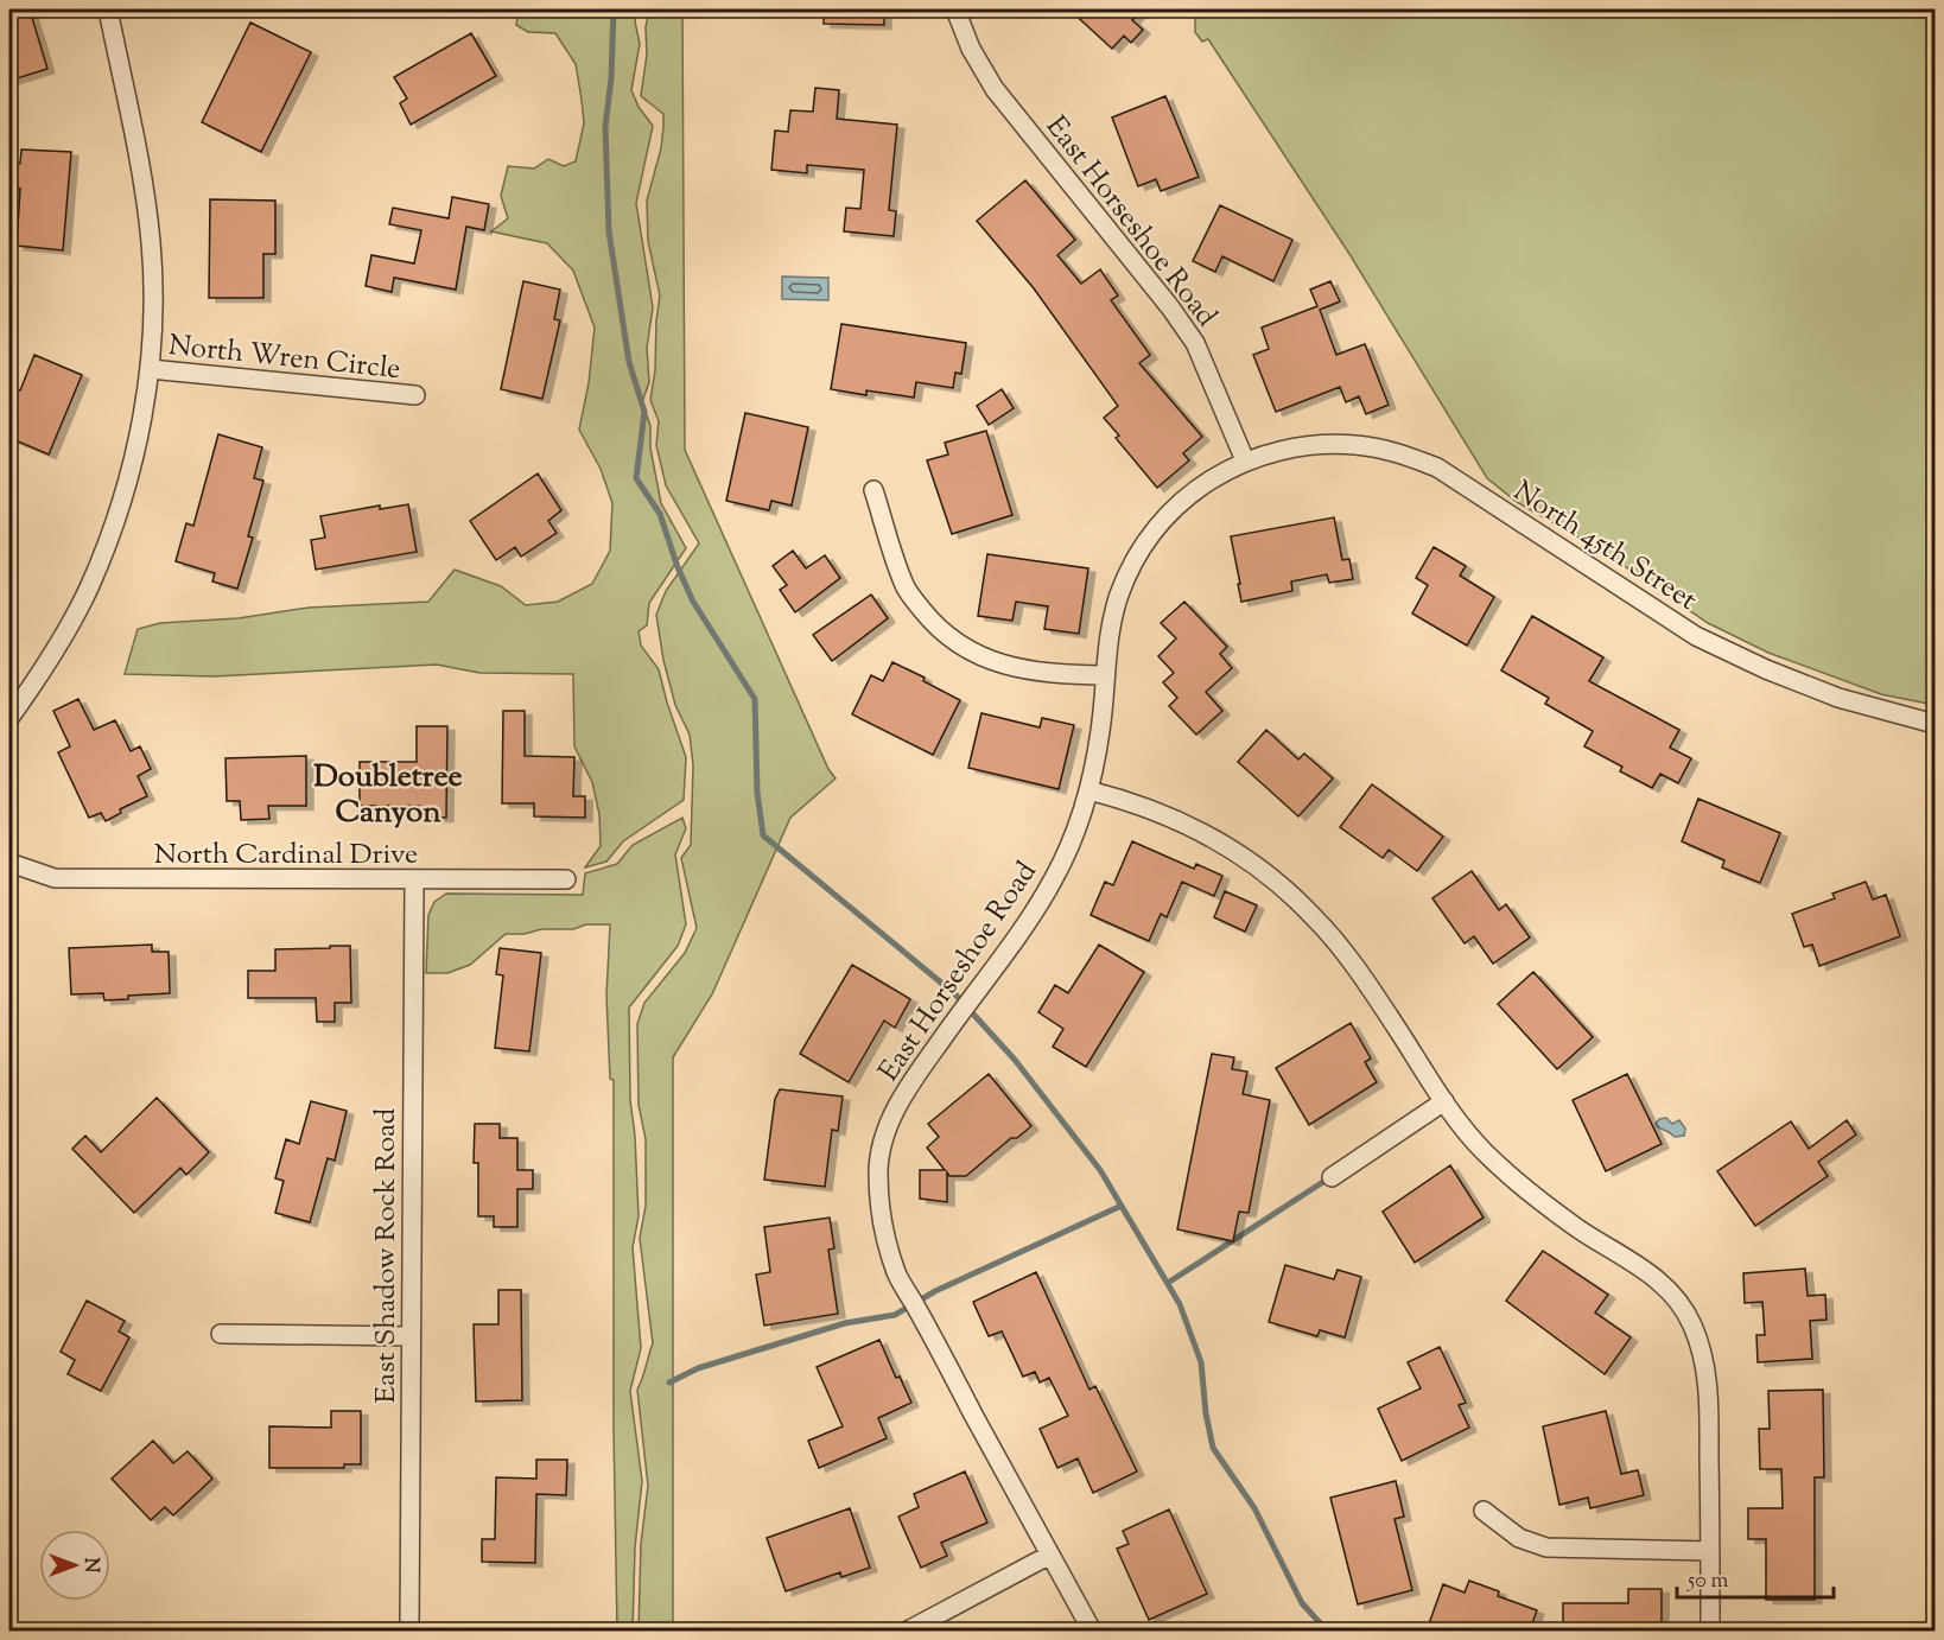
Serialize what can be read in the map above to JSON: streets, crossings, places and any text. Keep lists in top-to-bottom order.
{
  "streets": {
    "street": [
      "East Horseshoe Road",
      "North Wren Circle",
      "North 45th Street",
      "North Cardinal Drive",
      "East Shadow Rock Road"
    ]
  },
  "crossings": [
    ["East Horseshoe Road", "North 45th Street"],
    ["North Cardinal Drive", "East Shadow Rock Road"]
  ],
  "districts": ["Doubletree Canyon"],
  "scale_bar": "50 m",
  "north": "right"
}
